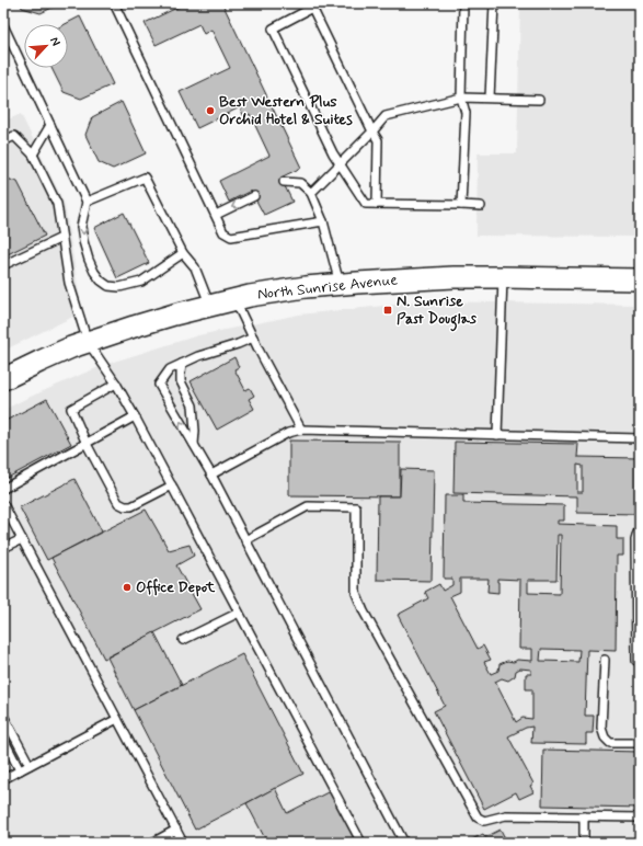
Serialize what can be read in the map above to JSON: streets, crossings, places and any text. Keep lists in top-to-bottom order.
{
  "streets": {
    "main road": ["North Sunrise Avenue"]
  },
  "places": {
    "other": ["Best Western Plus Orchid Hotel & Suites", "Office Depot"],
    "transit": ["N. Sunrise Past Douglas"]
  },
  "north": "top right"
}
